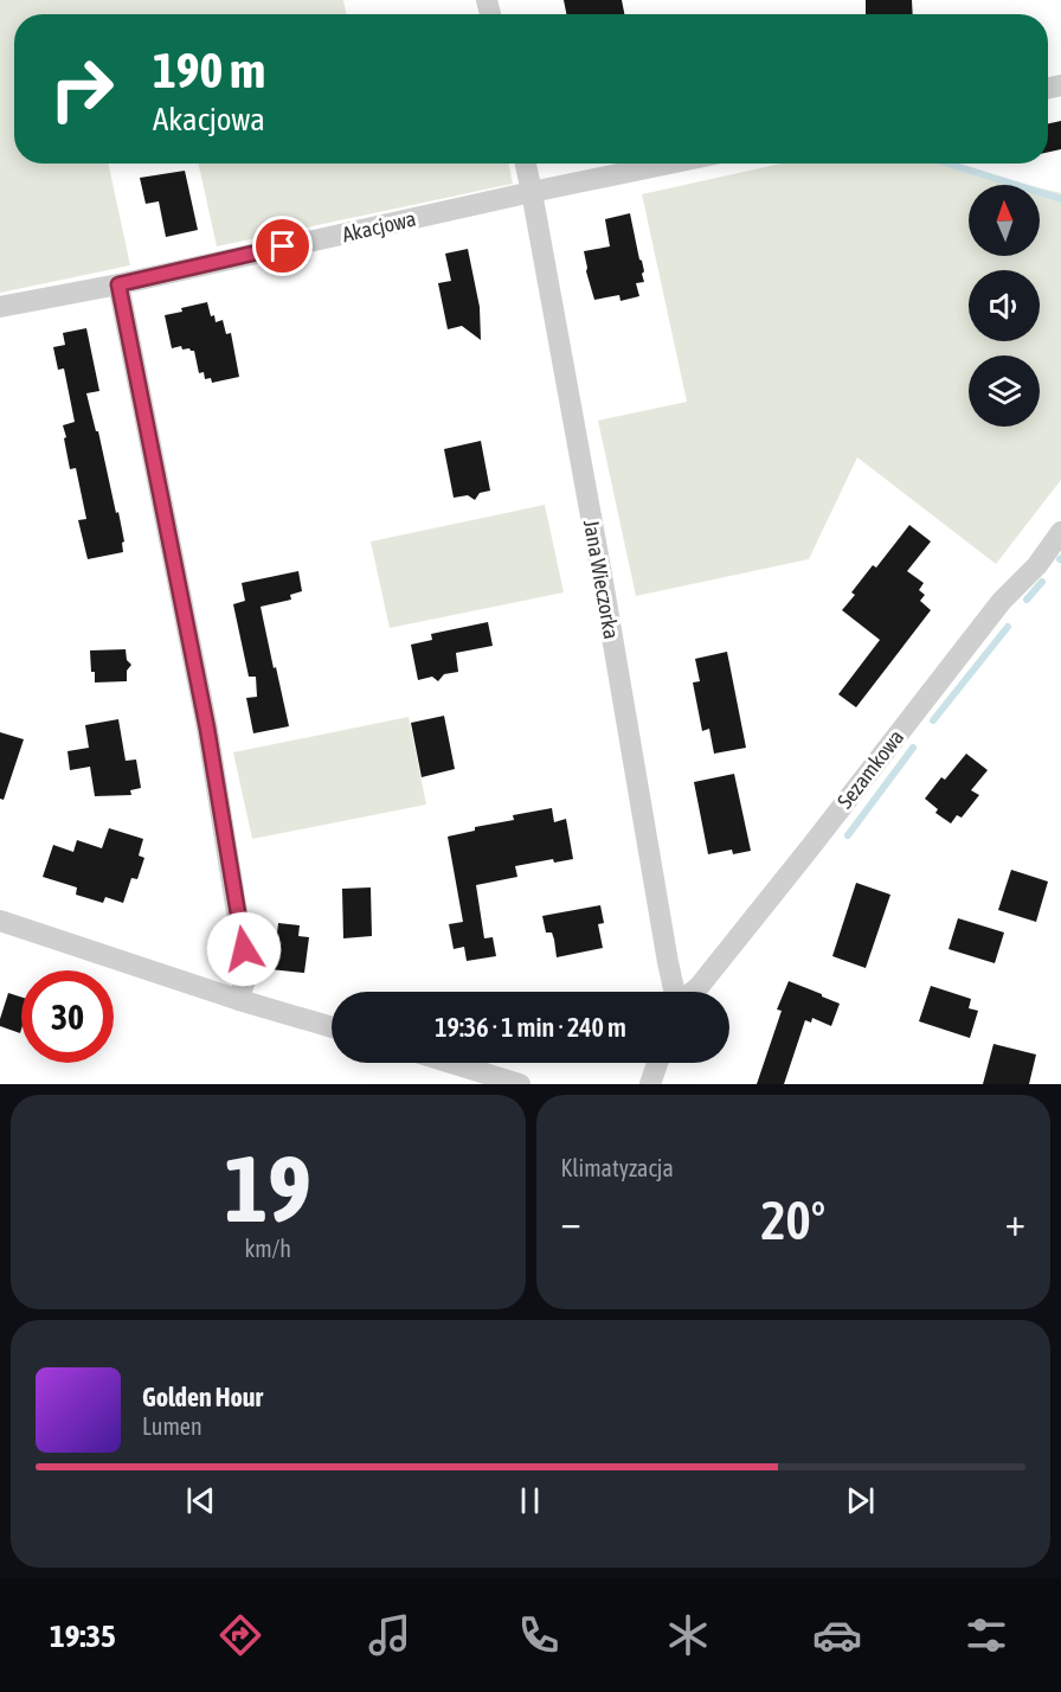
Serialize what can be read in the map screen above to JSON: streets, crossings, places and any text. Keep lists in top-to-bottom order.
{
  "streets": {
    "street": ["Akacjowa", "Jana Wieczorka", "Sezamkowa"]
  },
  "crossings": [
    ["Akacjowa", "Jana Wieczorka"]
  ],
  "north": "top",
  "page": {
    "turn": ["190 m", "Akacjowa"],
    "limit": "30",
    "trip": "19:36 · 1 min · 240 m",
    "tile": [
      ["19", "km/h"],
      "Klimatyzacja"
    ],
    "heat": ["−", "20°", "+"],
    "song": ["Golden Hour", "Lumen"],
    "tabs": "19:35"
  }
}
